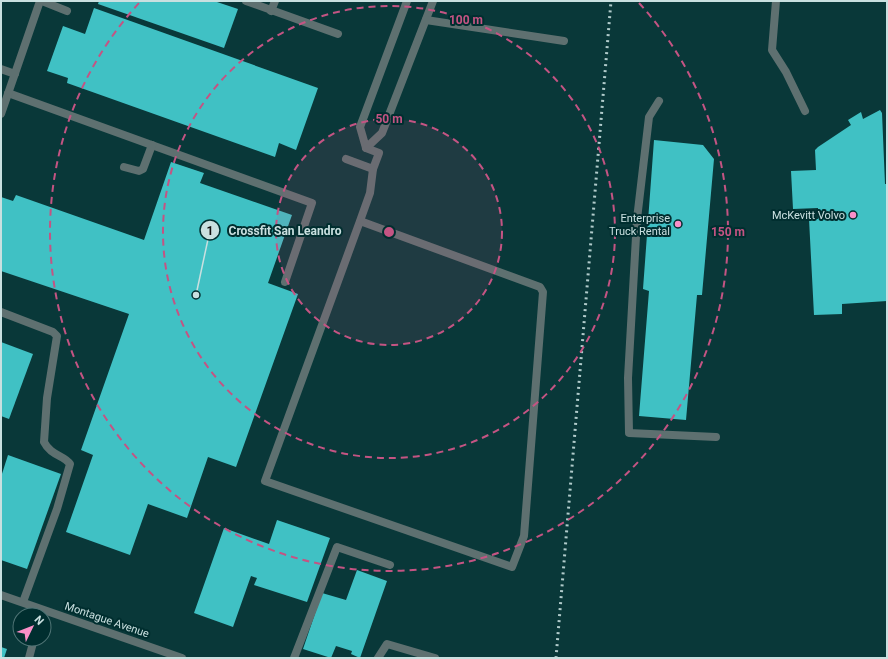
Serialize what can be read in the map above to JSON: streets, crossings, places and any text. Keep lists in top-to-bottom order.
{
  "streets": {
    "street": ["Montague Avenue"]
  },
  "places": ["McKevitt Volvo", "Enterprise Truck Rental", "Crossfit San Leandro"],
  "north": "top right",
  "rings": ["100 m", "50 m", "150 m"]
}
